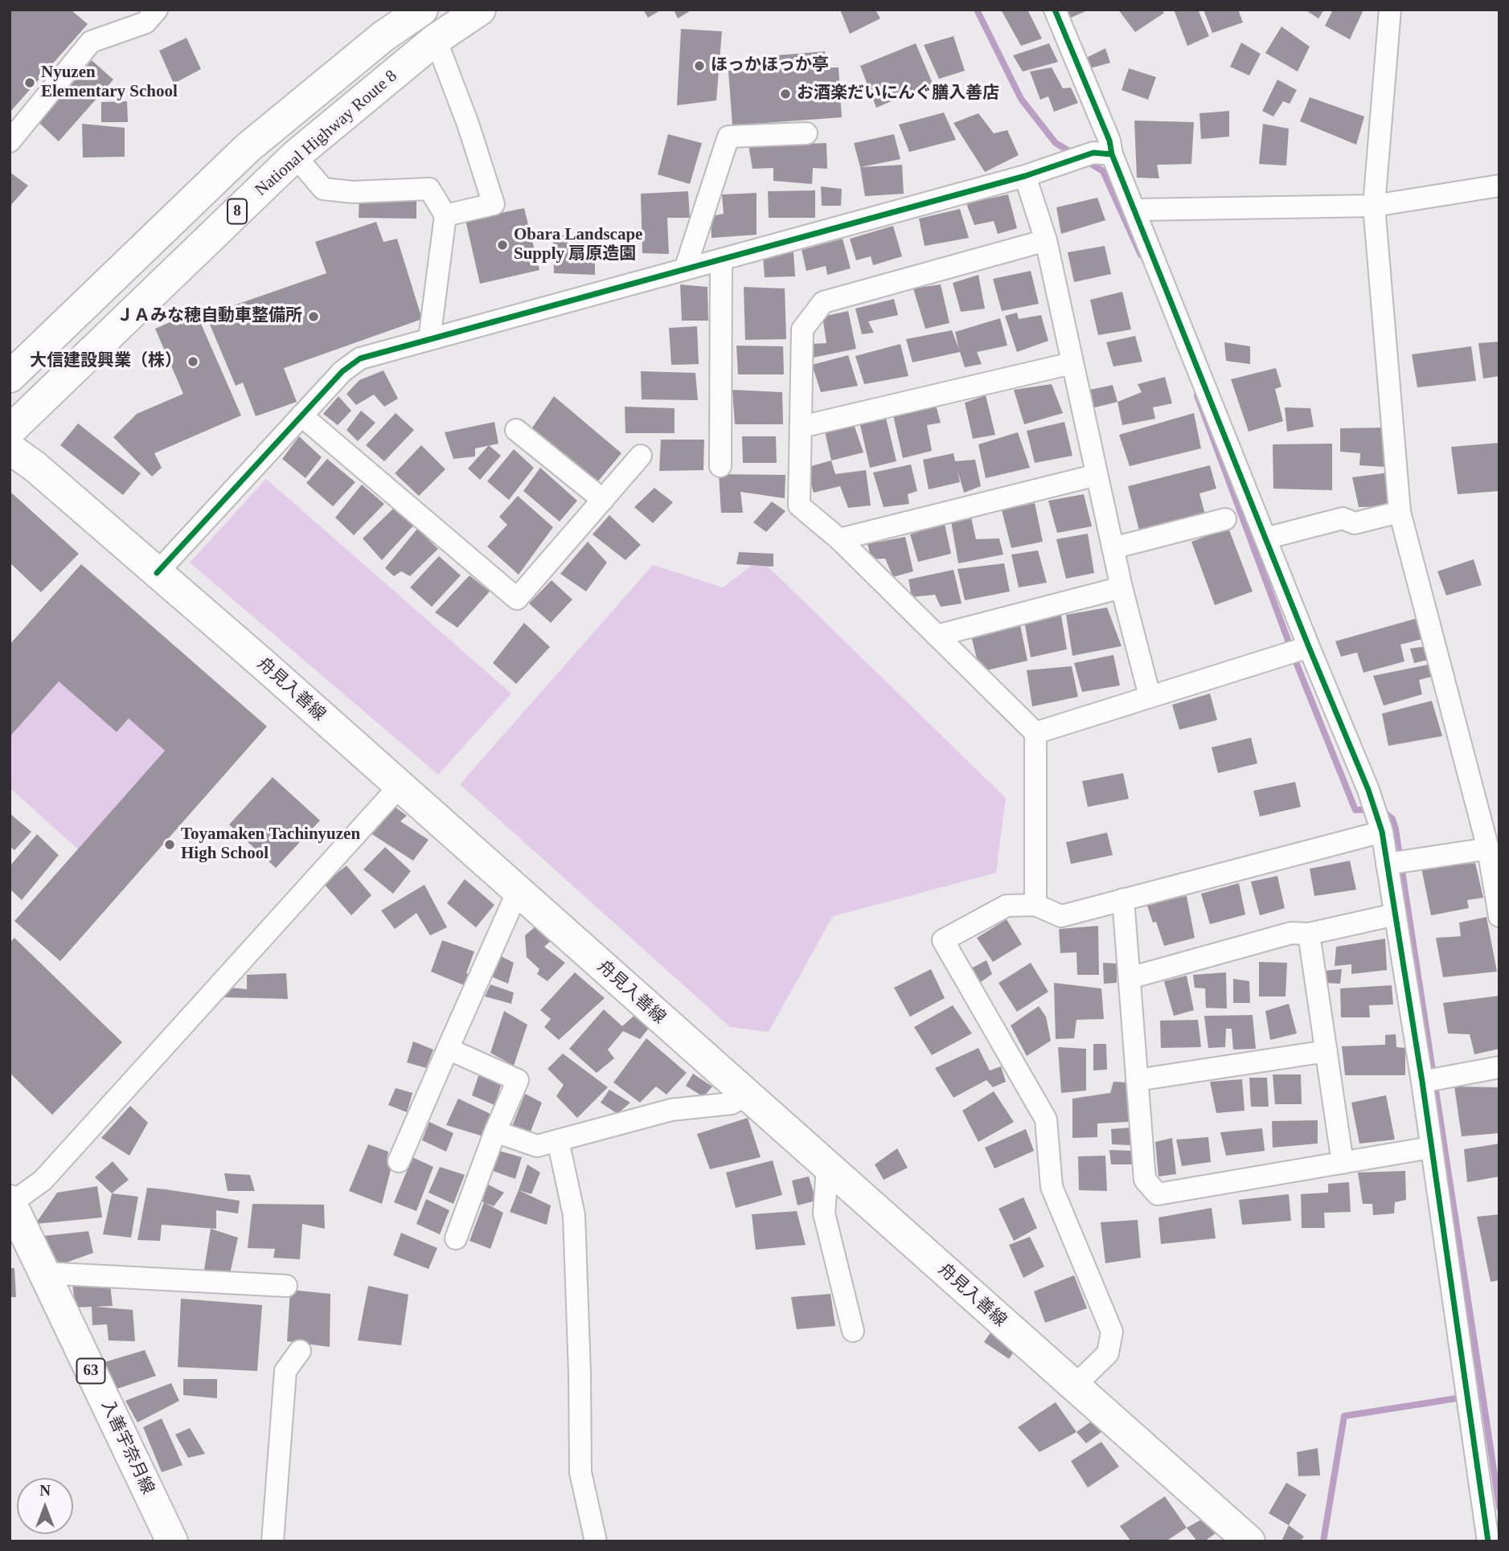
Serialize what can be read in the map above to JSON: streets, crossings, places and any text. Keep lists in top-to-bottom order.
{
  "streets": {
    "main road": [
      "National Highway Route 8",
      "8",
      "舟見入善線",
      "63",
      "入善宇奈月線"
    ]
  },
  "places": [
    "ほっかほっか亭",
    "Nyuzen Elementary School",
    "お酒楽だいにんぐ膳入善店",
    "Obara Landscape Supply 扇原造園",
    "ＪＡみな穂自動車整備所",
    "大信建設興業（株）",
    "Toyamaken Tachinyuzen High School"
  ],
  "north": "top"
}
